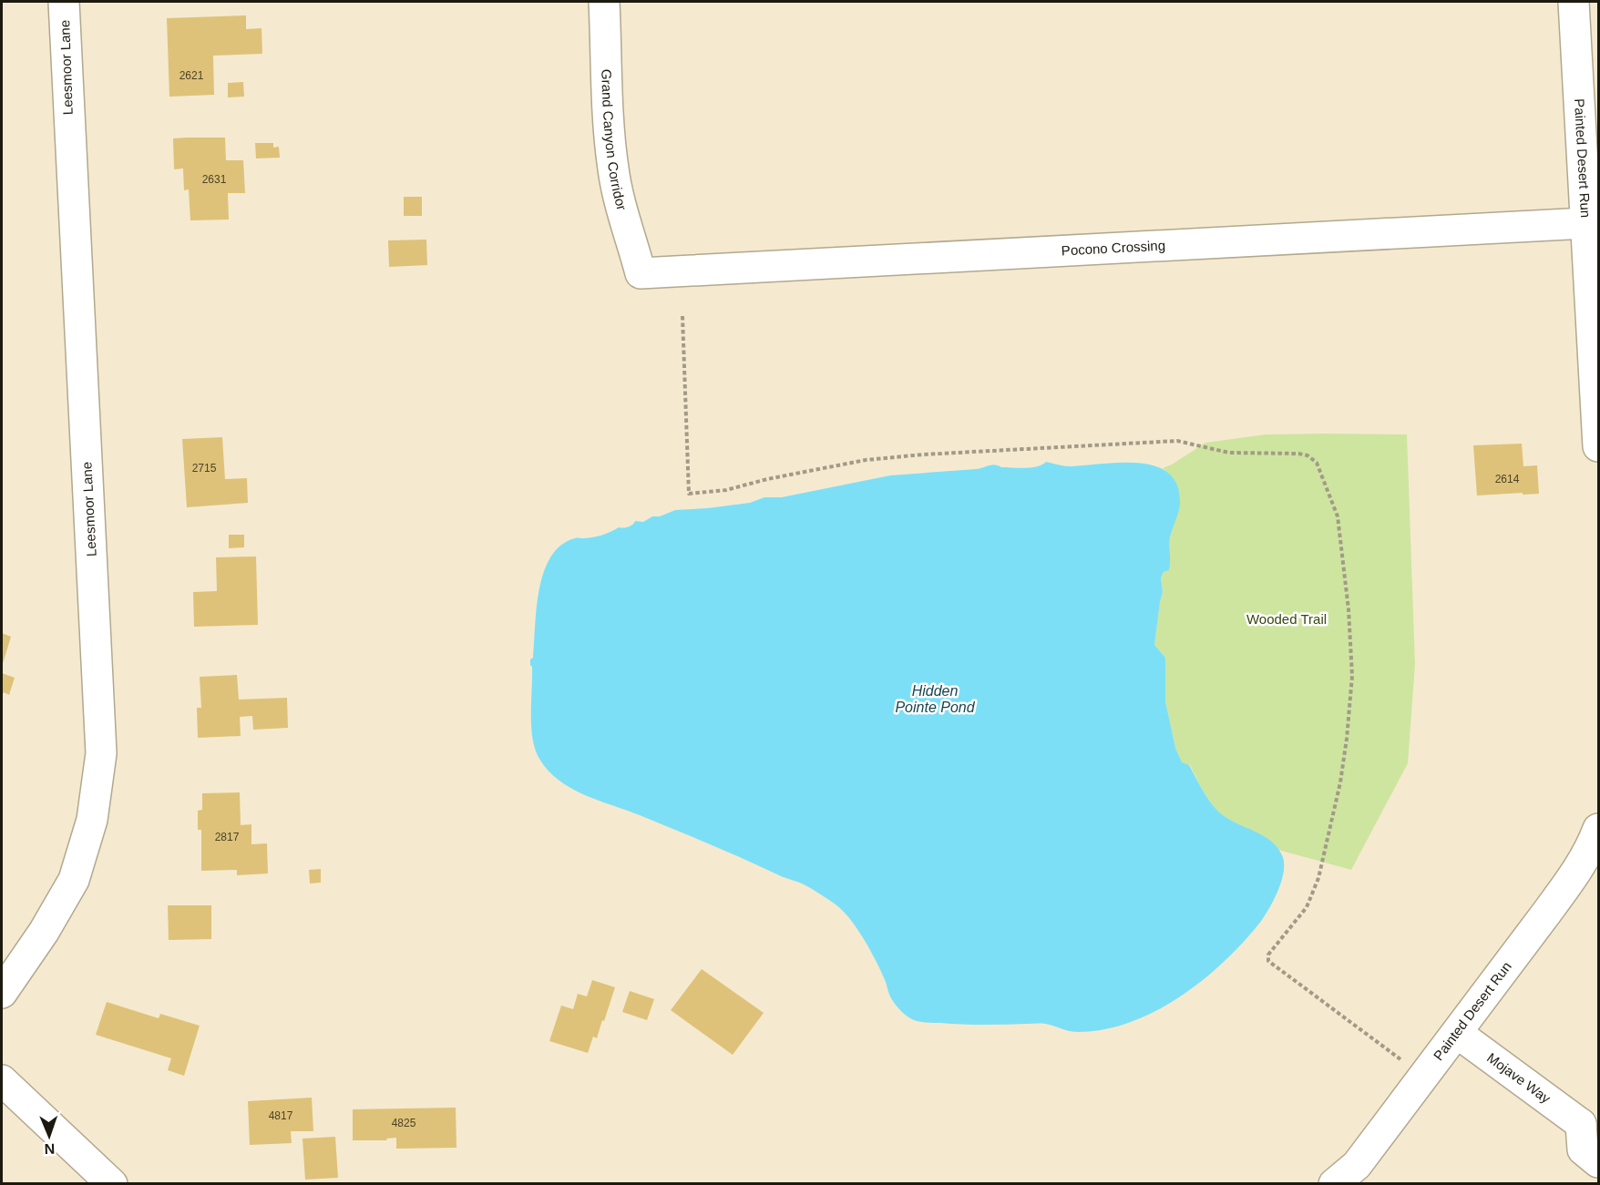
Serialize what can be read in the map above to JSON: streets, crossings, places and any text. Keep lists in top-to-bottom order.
{
  "streets": {
    "street": [
      "Leesmoor Lane",
      "Grand Canyon Corridor",
      "Painted Desert Run",
      "Pocono Crossing",
      "Mojave Way"
    ]
  },
  "crossings": [
    ["Grand Canyon Corridor", "Pocono Crossing"],
    ["Painted Desert Run", "Pocono Crossing"],
    ["Painted Desert Run", "Mojave Way"]
  ],
  "water": ["Hidden Pointe Pond"],
  "parks": ["Wooded Trail"],
  "house_numbers": [
    "2621",
    "2631",
    "2715",
    "2614",
    "2817",
    "4817",
    "4825"
  ],
  "north": "bottom"
}
